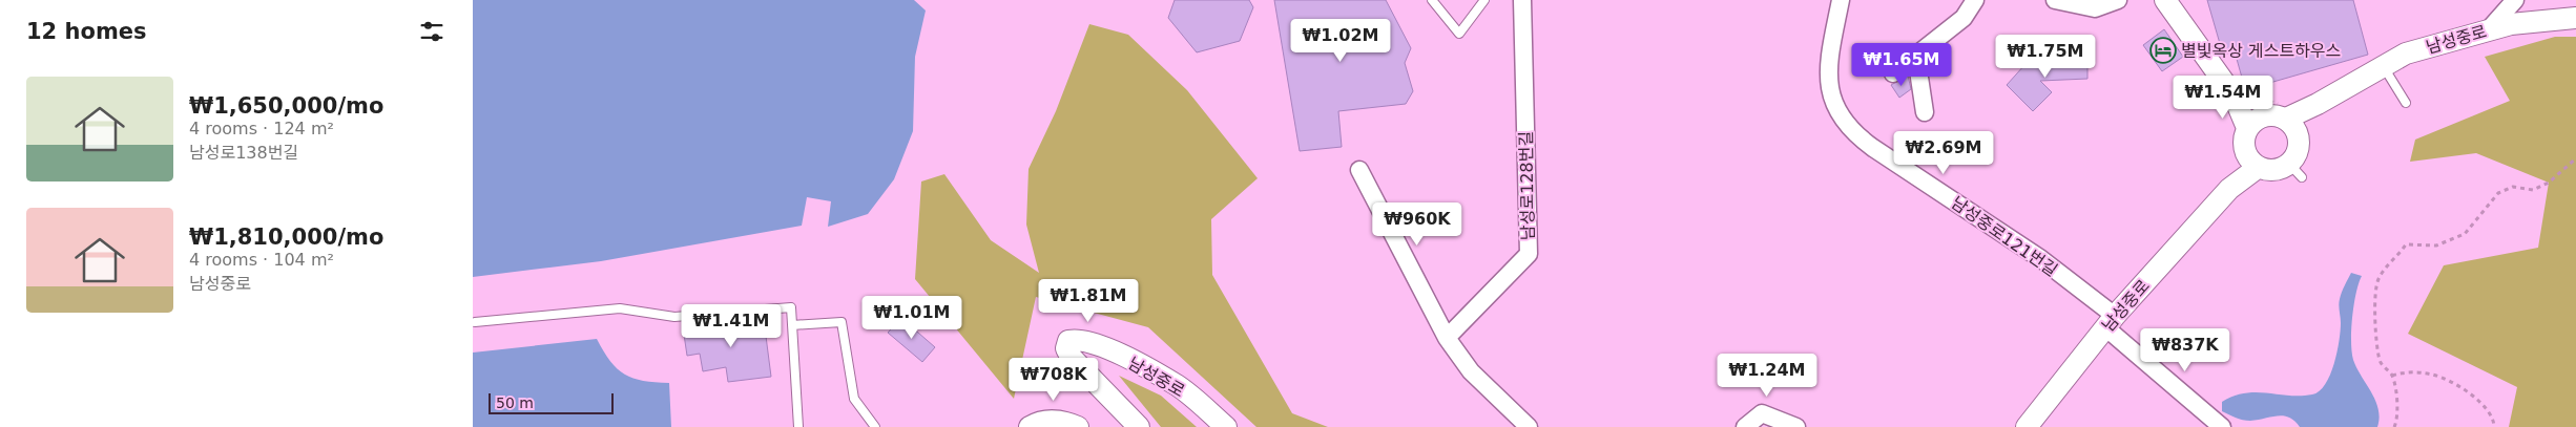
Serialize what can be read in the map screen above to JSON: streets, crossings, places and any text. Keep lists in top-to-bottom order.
{
  "streets": {
    "street": ["남성중로", "남성로128번길", "남성중로121번길"]
  },
  "crossings": [
    ["남성중로", "남성중로121번길"]
  ],
  "places": {
    "hotel": ["별빛옥상 게스트하우스"]
  },
  "scale_bar": "50 m",
  "page": {
    "heading": "12 homes",
    "price": [
      "₩1.02M",
      "₩1.75M",
      "₩1.65M",
      "₩1.54M",
      "₩2.69M",
      "₩960K",
      "₩1.81M",
      "₩1.01M",
      "₩1.41M",
      "₩837K",
      "₩1.24M",
      "₩708K"
    ],
    "list": [
      {
        "name": "₩1,650,000/mo",
        "note": "4 rooms · 124 m² · 남성로138번길"
      },
      {
        "name": "₩1,810,000/mo",
        "note": "4 rooms · 104 m² · 남성중로"
      }
    ],
    "scale": "50 m"
  }
}
